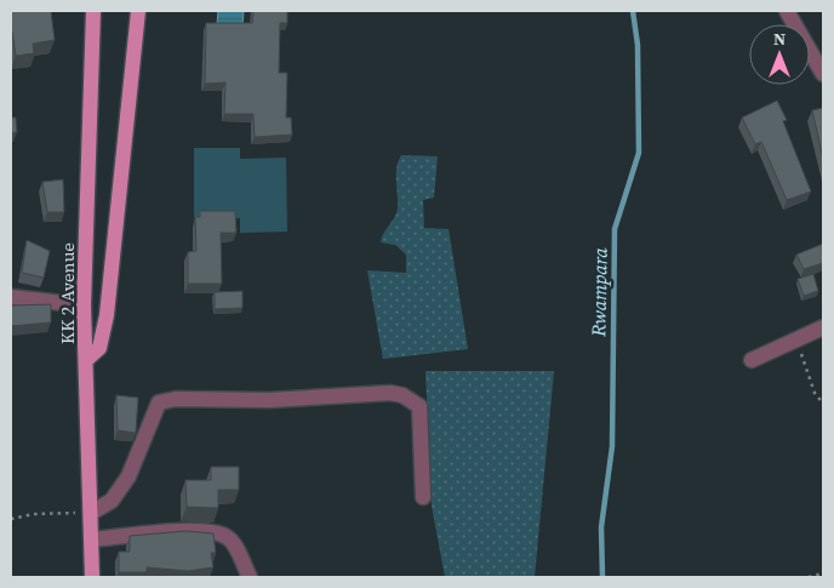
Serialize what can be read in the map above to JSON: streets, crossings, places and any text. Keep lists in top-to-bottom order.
{
  "streets": {
    "main road": ["KK 2 Avenue"]
  },
  "water": ["Rwampara"],
  "north": "top"
}
